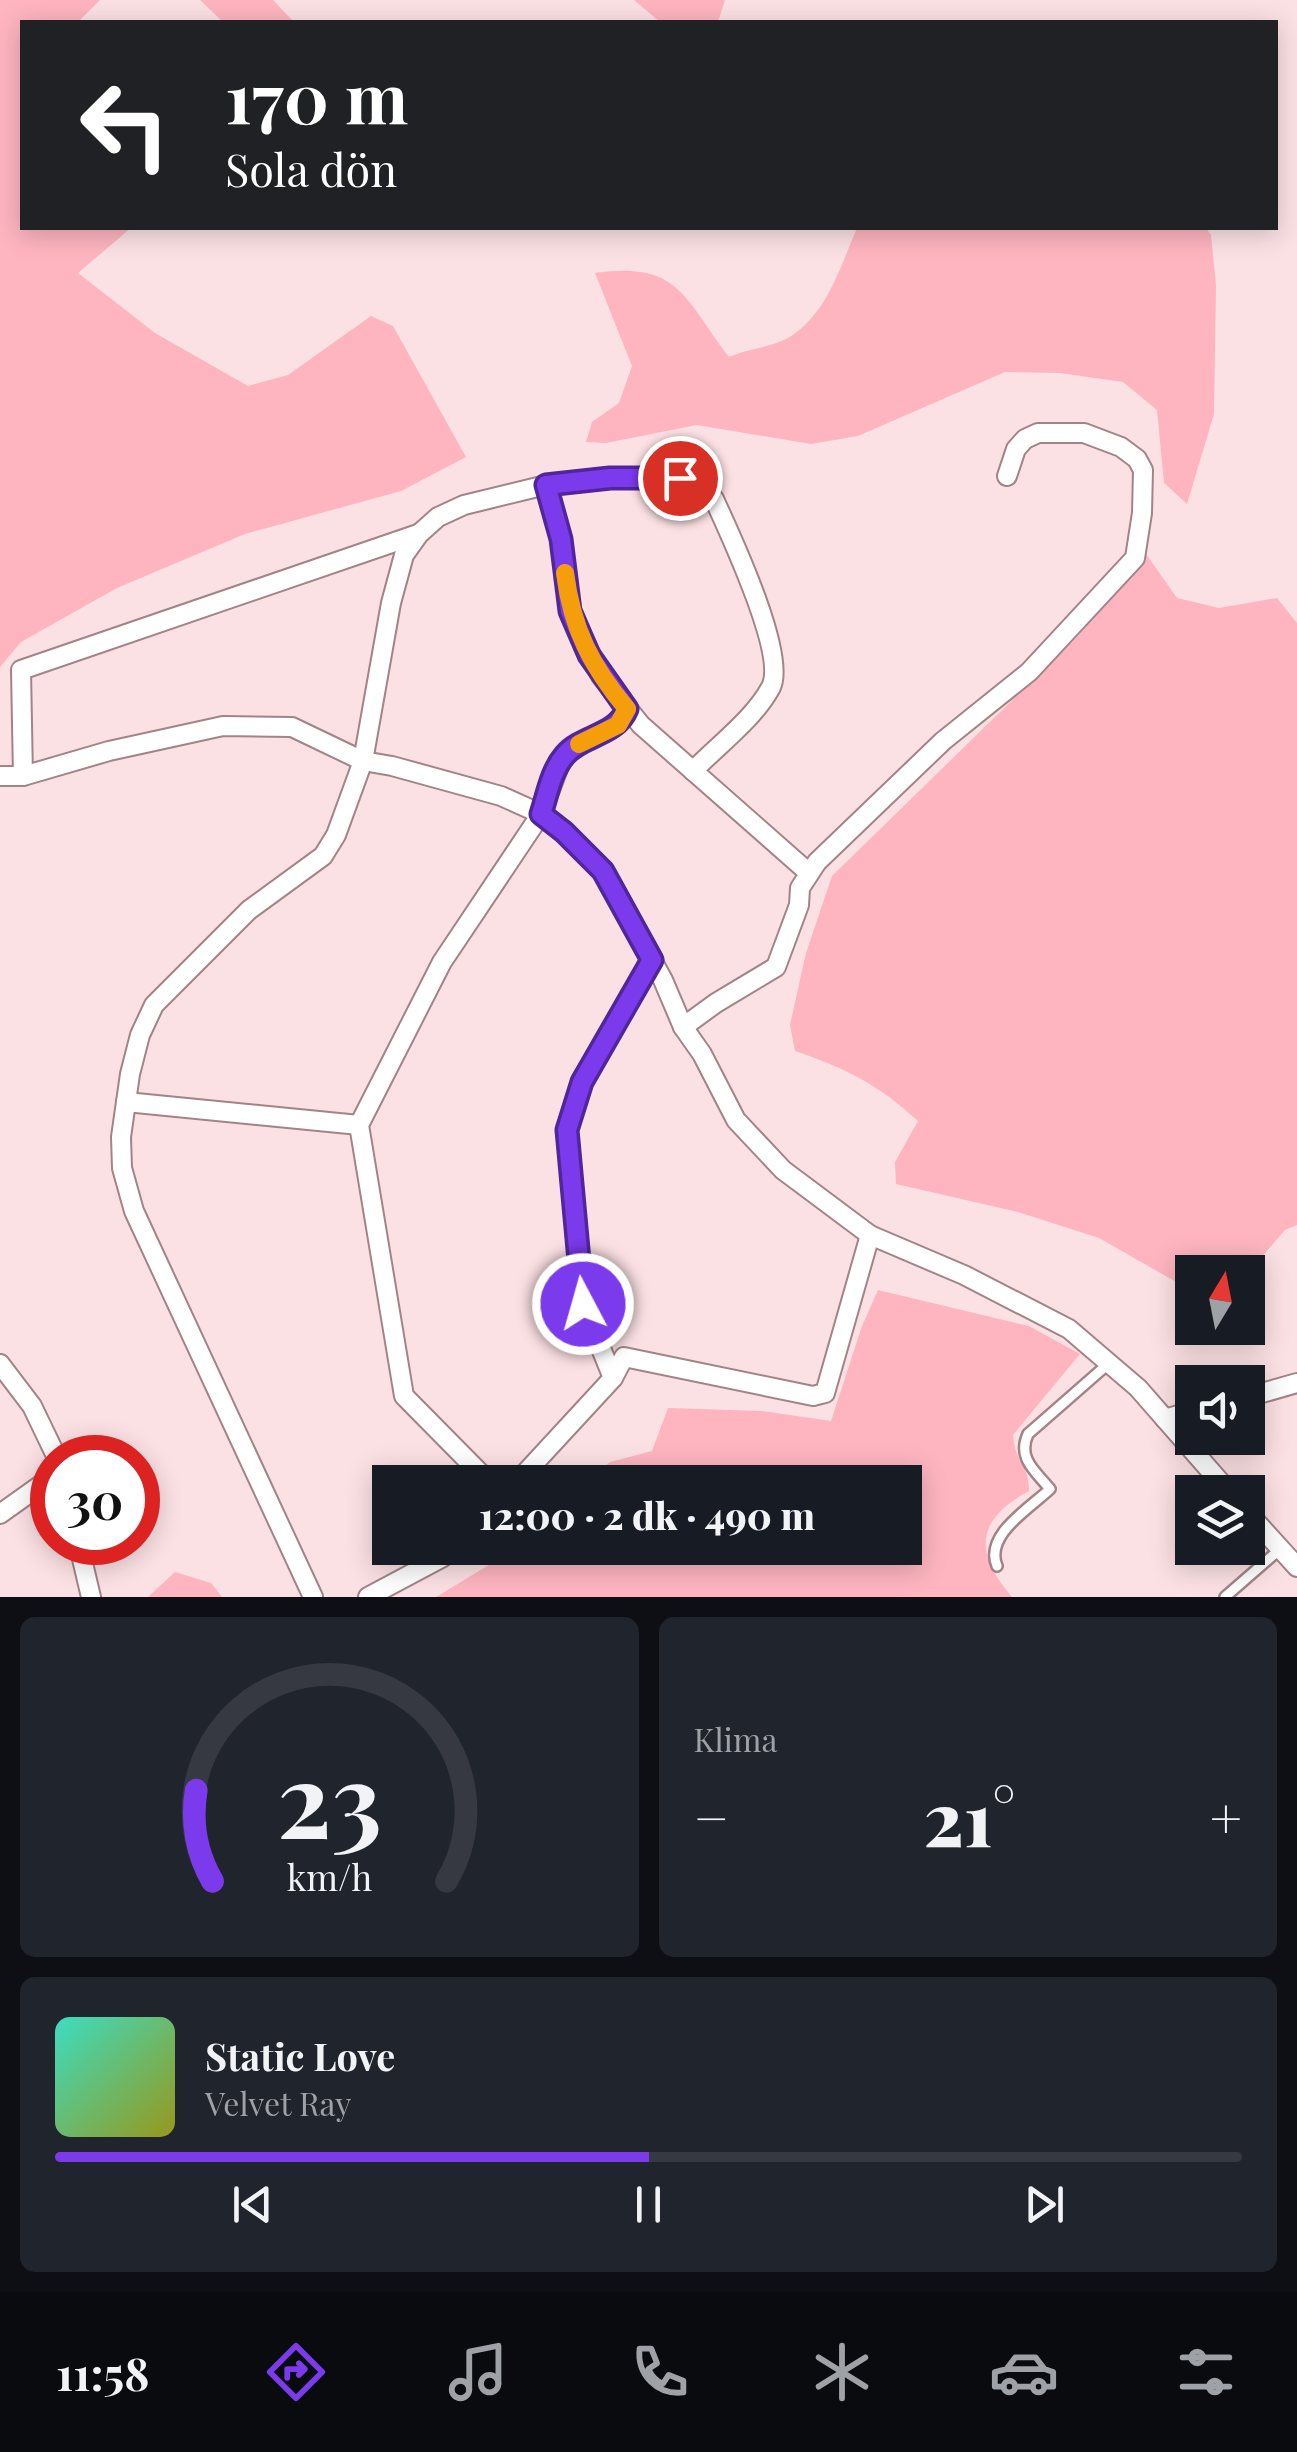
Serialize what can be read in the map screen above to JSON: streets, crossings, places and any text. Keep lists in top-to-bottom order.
{
  "north": "top",
  "page": {
    "turn": ["170 m", "Sola dön"],
    "limit": "30",
    "trip": "12:00 · 2 dk · 490 m",
    "tile": "Klima",
    "heat": ["−", "21°", "+"],
    "song": ["Static Love", "Velvet Ray"],
    "tabs": "11:58",
    "gauge": ["23", "km/h"]
  }
}
